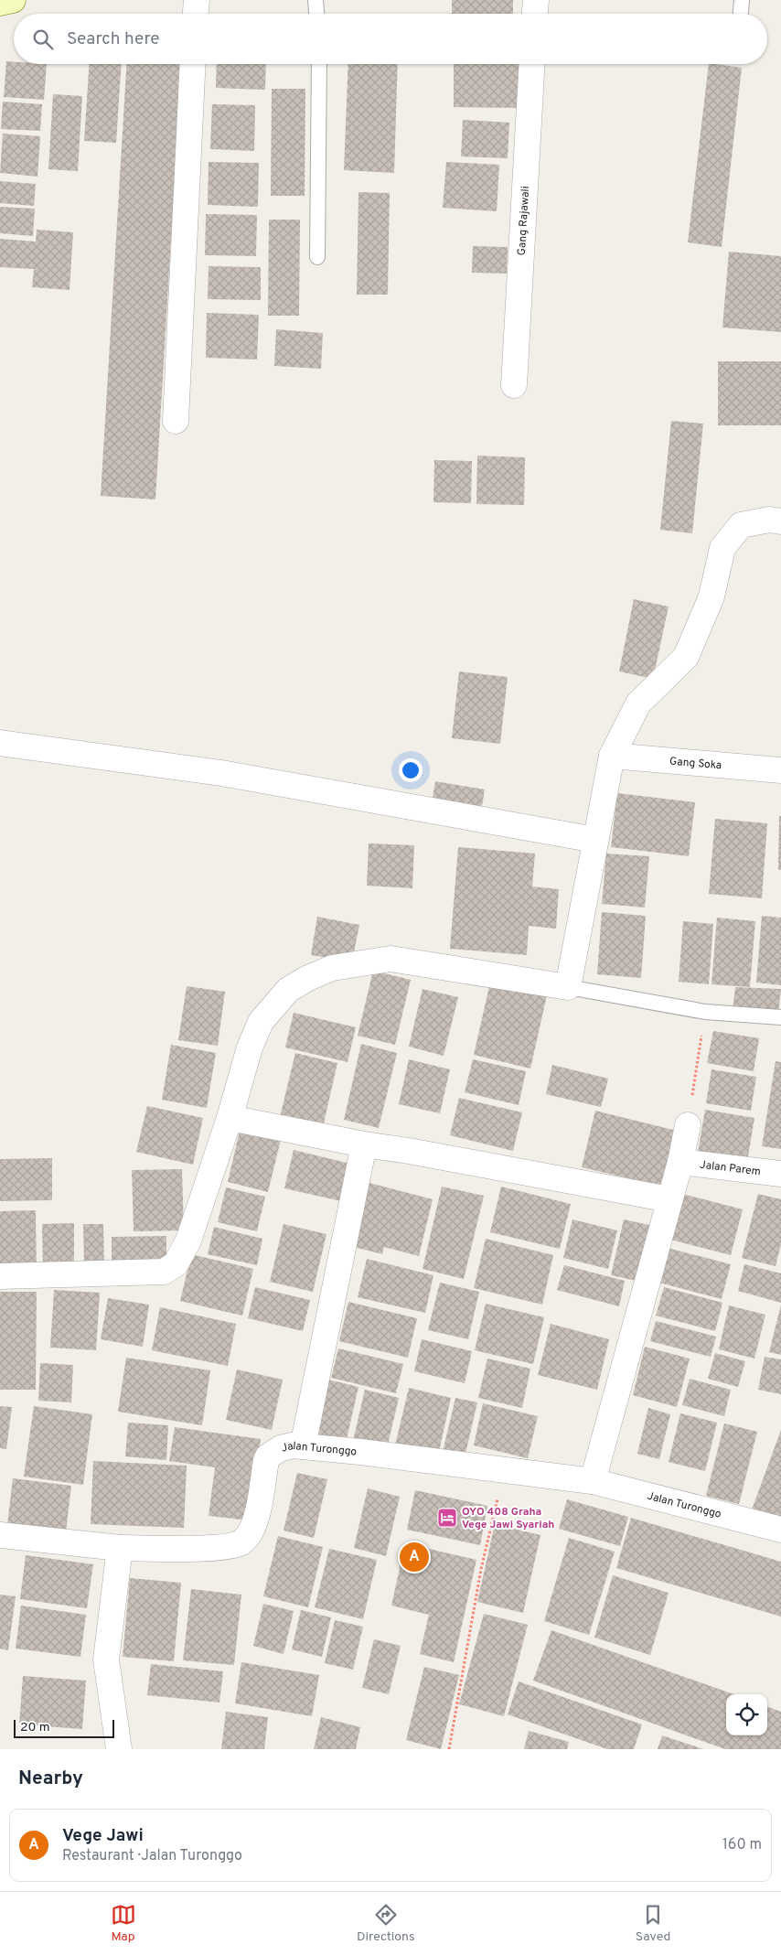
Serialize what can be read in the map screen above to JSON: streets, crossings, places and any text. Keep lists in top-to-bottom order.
{
  "streets": {
    "street": [
      "Gang Rajawali",
      "Gang Soka",
      "Jalan Parem",
      "Jalan Turonggo"
    ]
  },
  "places": {
    "hotel": ["OYO 408 Graha Vege Jawi Syariah"]
  },
  "scale_bar": "20 m",
  "page": {
    "search": "Search here",
    "pins": "A",
    "scale": "20 m",
    "heading": "Nearby",
    "list": [
      {
        "mark": "A",
        "name": "Vege Jawi",
        "note": "Restaurant · Jalan Turonggo",
        "value": "160 m"
      }
    ],
    "nav": ["Map", "Directions", "Saved"]
  }
}
